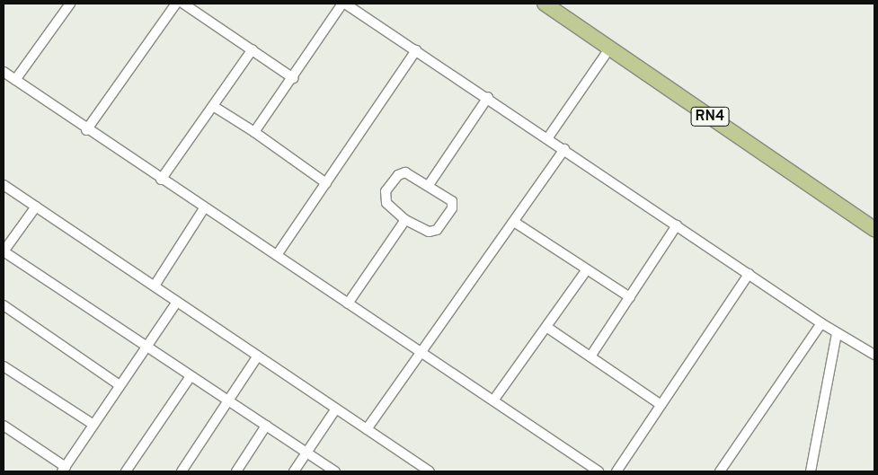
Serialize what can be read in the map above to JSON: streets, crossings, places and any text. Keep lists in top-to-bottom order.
{
  "streets": {
    "main road": ["RN4"]
  }
}
